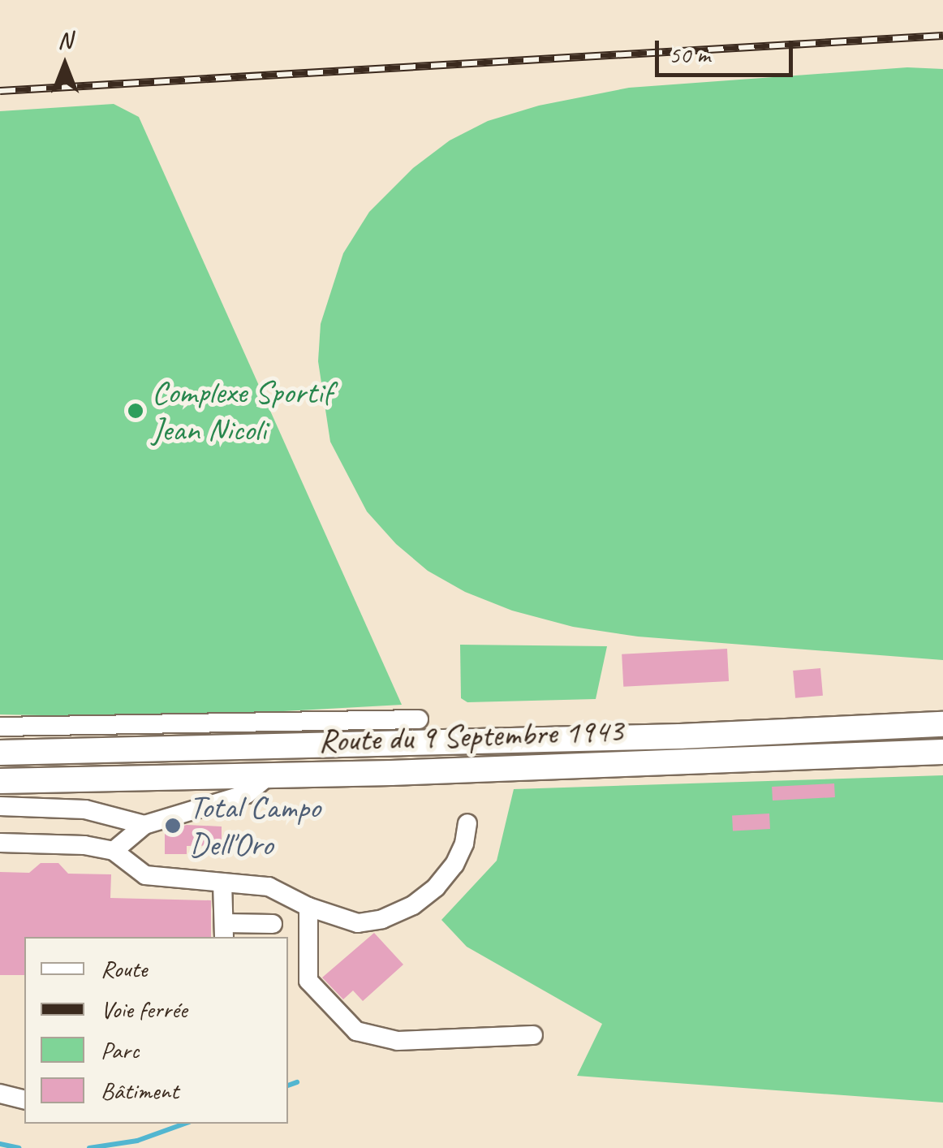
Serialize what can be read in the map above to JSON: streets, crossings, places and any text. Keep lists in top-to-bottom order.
{
  "streets": {
    "main road": ["Route du 9 Septembre 1943"]
  },
  "places": ["Complexe Sportif Jean Nicoli", "Total Campo Dell'Oro"],
  "legend": [
    "Route",
    "Voie ferrée",
    "Parc",
    "Bâtiment"
  ],
  "scale_bar": "50 m",
  "north": "top"
}
